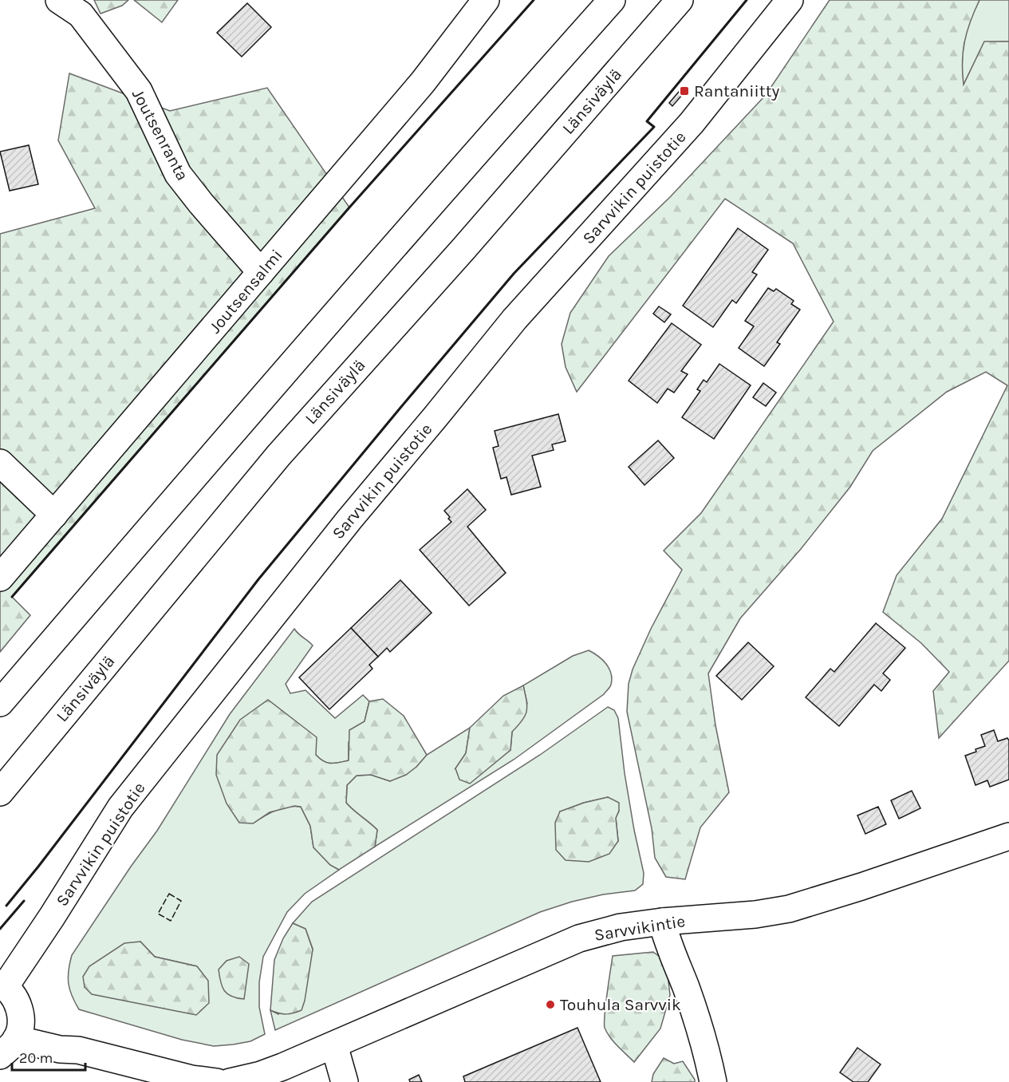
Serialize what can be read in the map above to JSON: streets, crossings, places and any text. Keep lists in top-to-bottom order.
{
  "streets": {
    "main road": [
      "Länsiväylä",
      "Joutsenranta",
      "Sarvvikin puistotie",
      "Joutsensalmi",
      "Sarvvikintie"
    ]
  },
  "crossings": [
    ["Joutsenranta", "Joutsensalmi"]
  ],
  "places": {
    "transit": ["Rantaniitty"],
    "other": ["Touhula Sarvvik"]
  },
  "scale_bar": "20 m"
}
